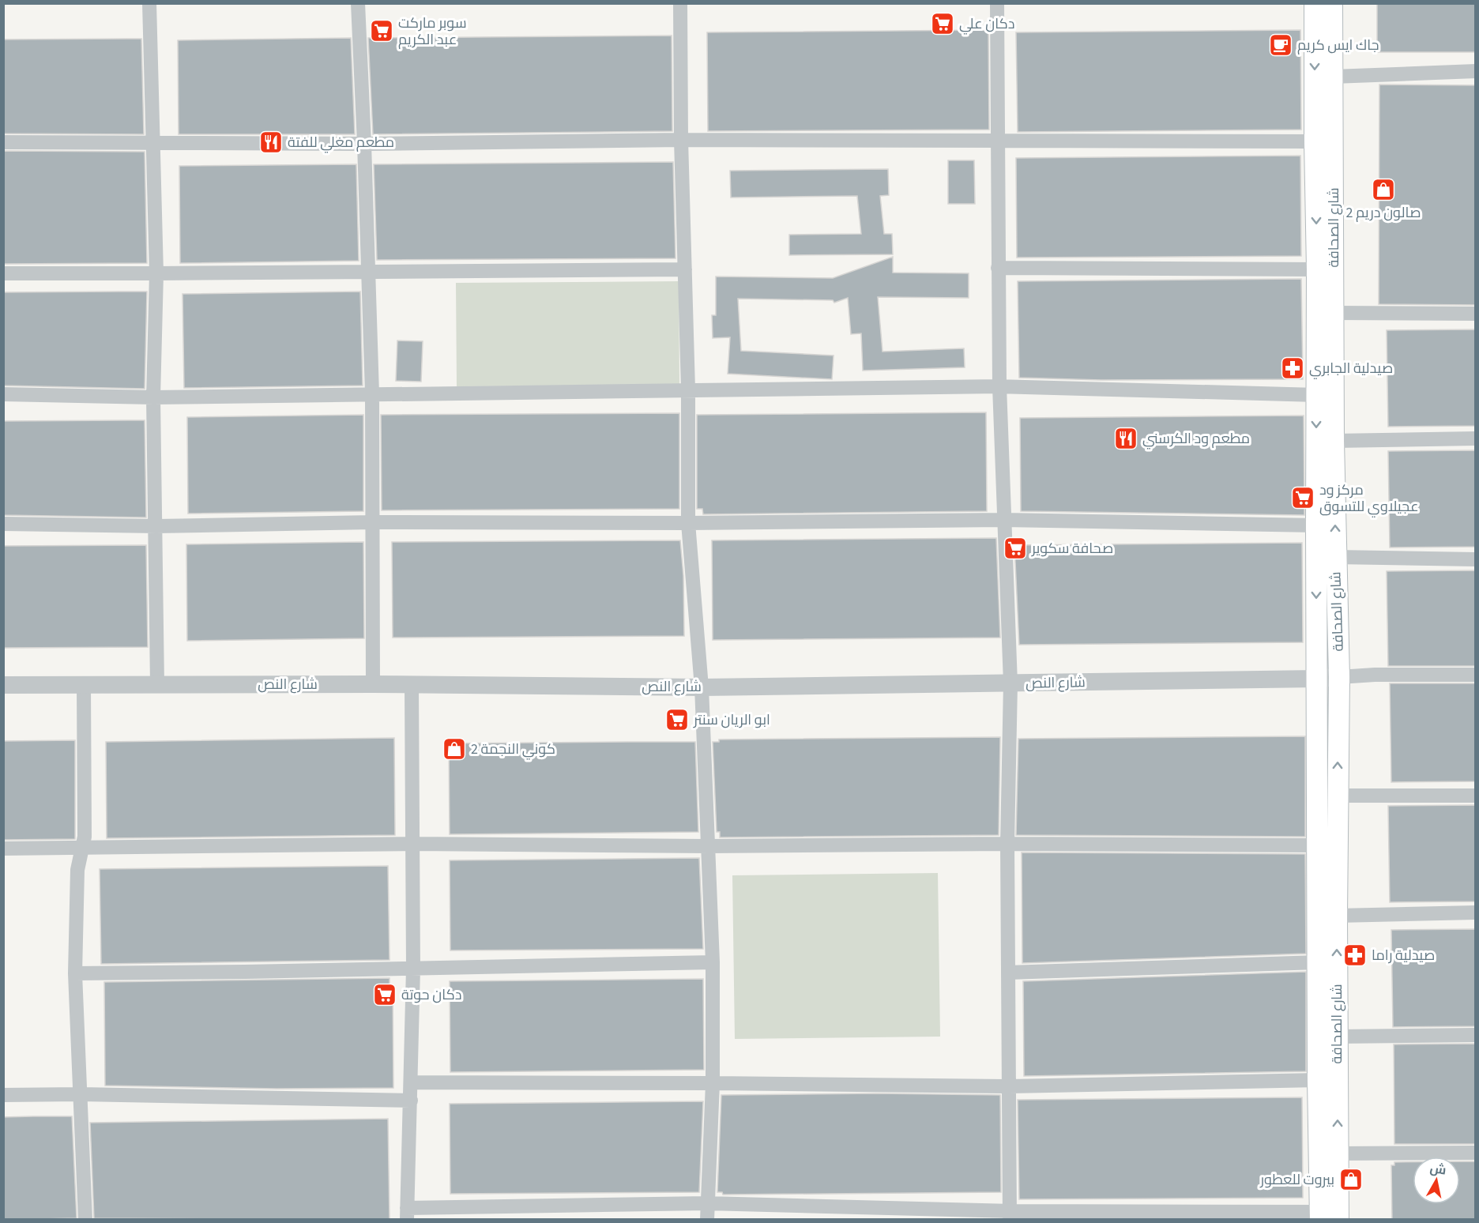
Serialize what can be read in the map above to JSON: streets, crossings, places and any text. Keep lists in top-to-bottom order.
{
  "streets": {
    "main road": ["شارع الصحافة"],
    "street": ["شارع النص"]
  },
  "crossings": [
    ["شارع الصحافة", "شارع النص"]
  ],
  "places": {
    "supermarket": [
      "دكان علي",
      "سوبر ماركت عبد الكريم",
      "مركز ود عجيلاوي للتسوق",
      "صحافة سكوير",
      "ابو الريان سنتر",
      "دكان حوتة"
    ],
    "cafe": ["جاك ايس كريم"],
    "restaurant": ["مطعم مغلي للفتة", "مطعم ود الكرسني"],
    "shop": ["صالون دريم 2", "كوني النجمة 2", "بيروت للعطور"],
    "pharmacy": ["صيدلية الجابري", "صيدلية راما"]
  },
  "north": "top"
}
